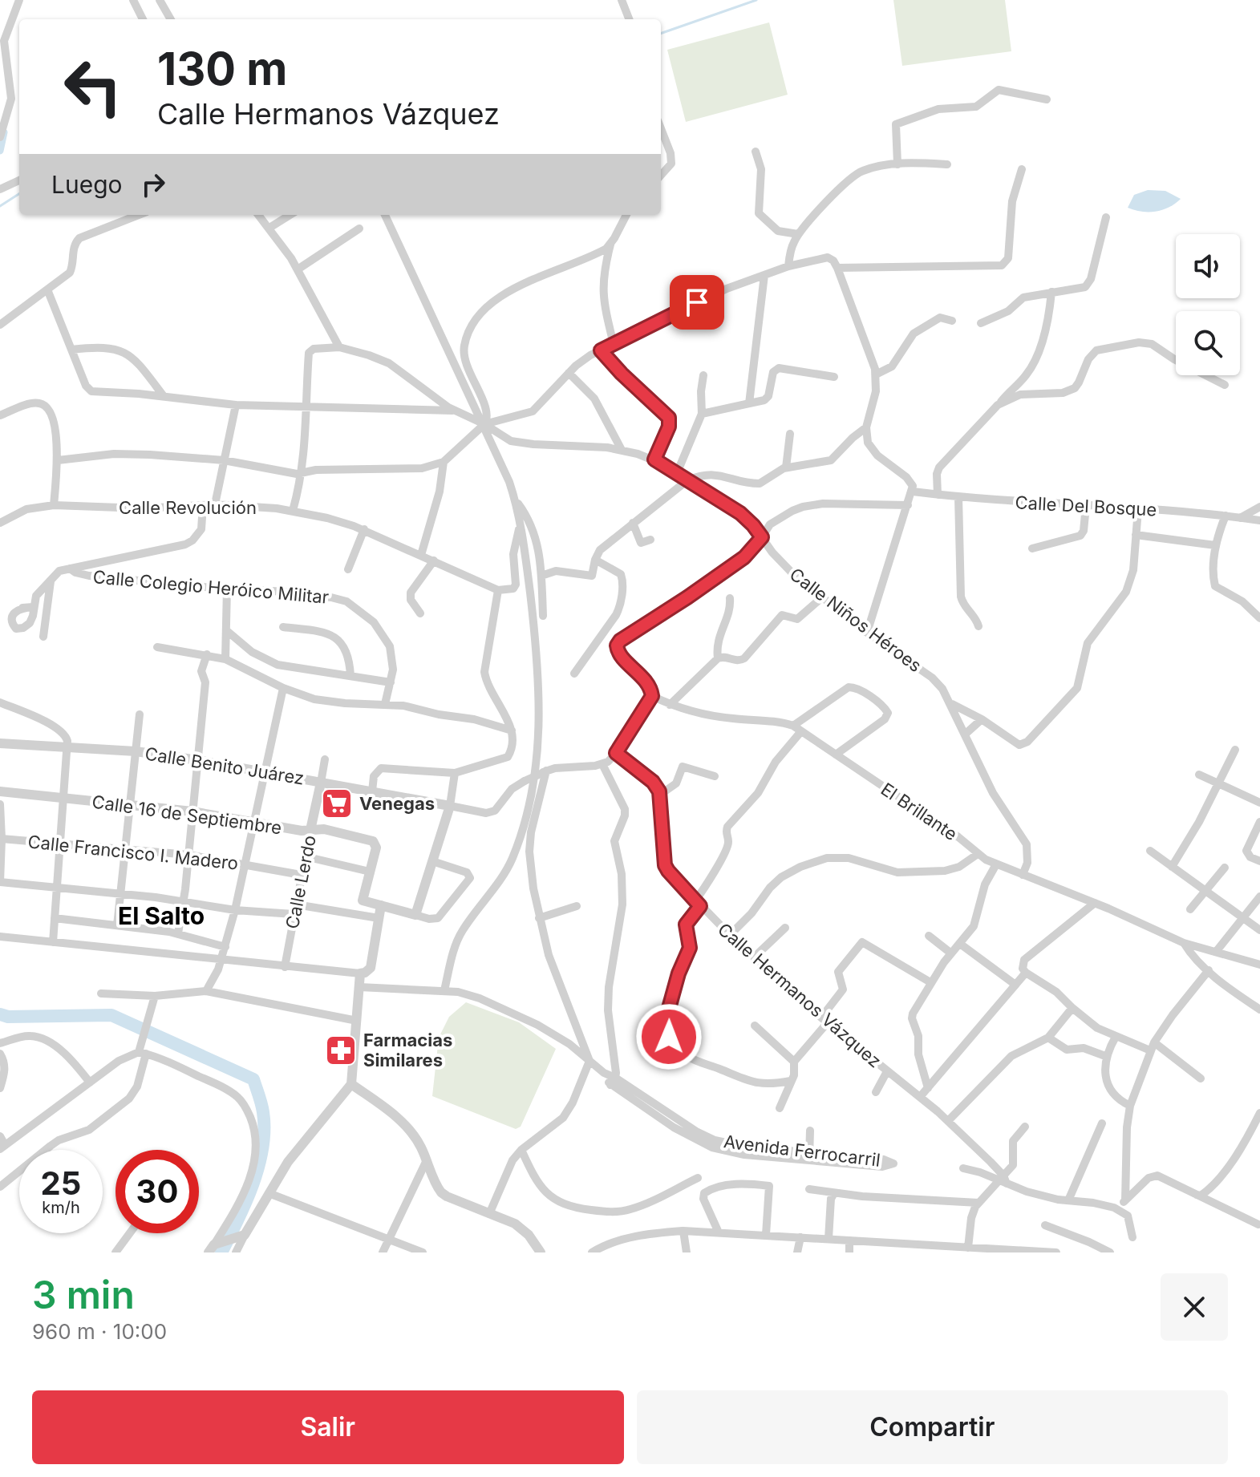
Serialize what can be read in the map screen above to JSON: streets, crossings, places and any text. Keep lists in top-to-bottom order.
{
  "streets": {
    "street": [
      "Calle Del Bosque",
      "Calle Revolución",
      "Calle Colegio Heróico Militar",
      "Calle Niños Héroes",
      "Calle Benito Juárez",
      "El Brillante",
      "Calle 16 de Septiembre",
      "Calle Francisco I. Madero",
      "Calle Lerdo",
      "Calle Hermanos Vázquez",
      "Avenida Ferrocarril"
    ]
  },
  "crossings": [
    ["Calle Benito Juárez", "Calle Lerdo"],
    ["Calle 16 de Septiembre", "Calle Lerdo"],
    ["Calle Francisco I. Madero", "Calle Lerdo"]
  ],
  "districts": ["El Salto"],
  "places": {
    "supermarket": ["Venegas"],
    "pharmacy": ["Farmacias Similares"]
  },
  "page": {
    "turn": ["130 m", "Calle Hermanos Vázquez"],
    "then": "Luego",
    "speed": "25 km/h",
    "limit": "30",
    "heading": ["3 min", "960 m · 10:00"],
    "buttons": ["Salir", "Compartir"]
  }
}
